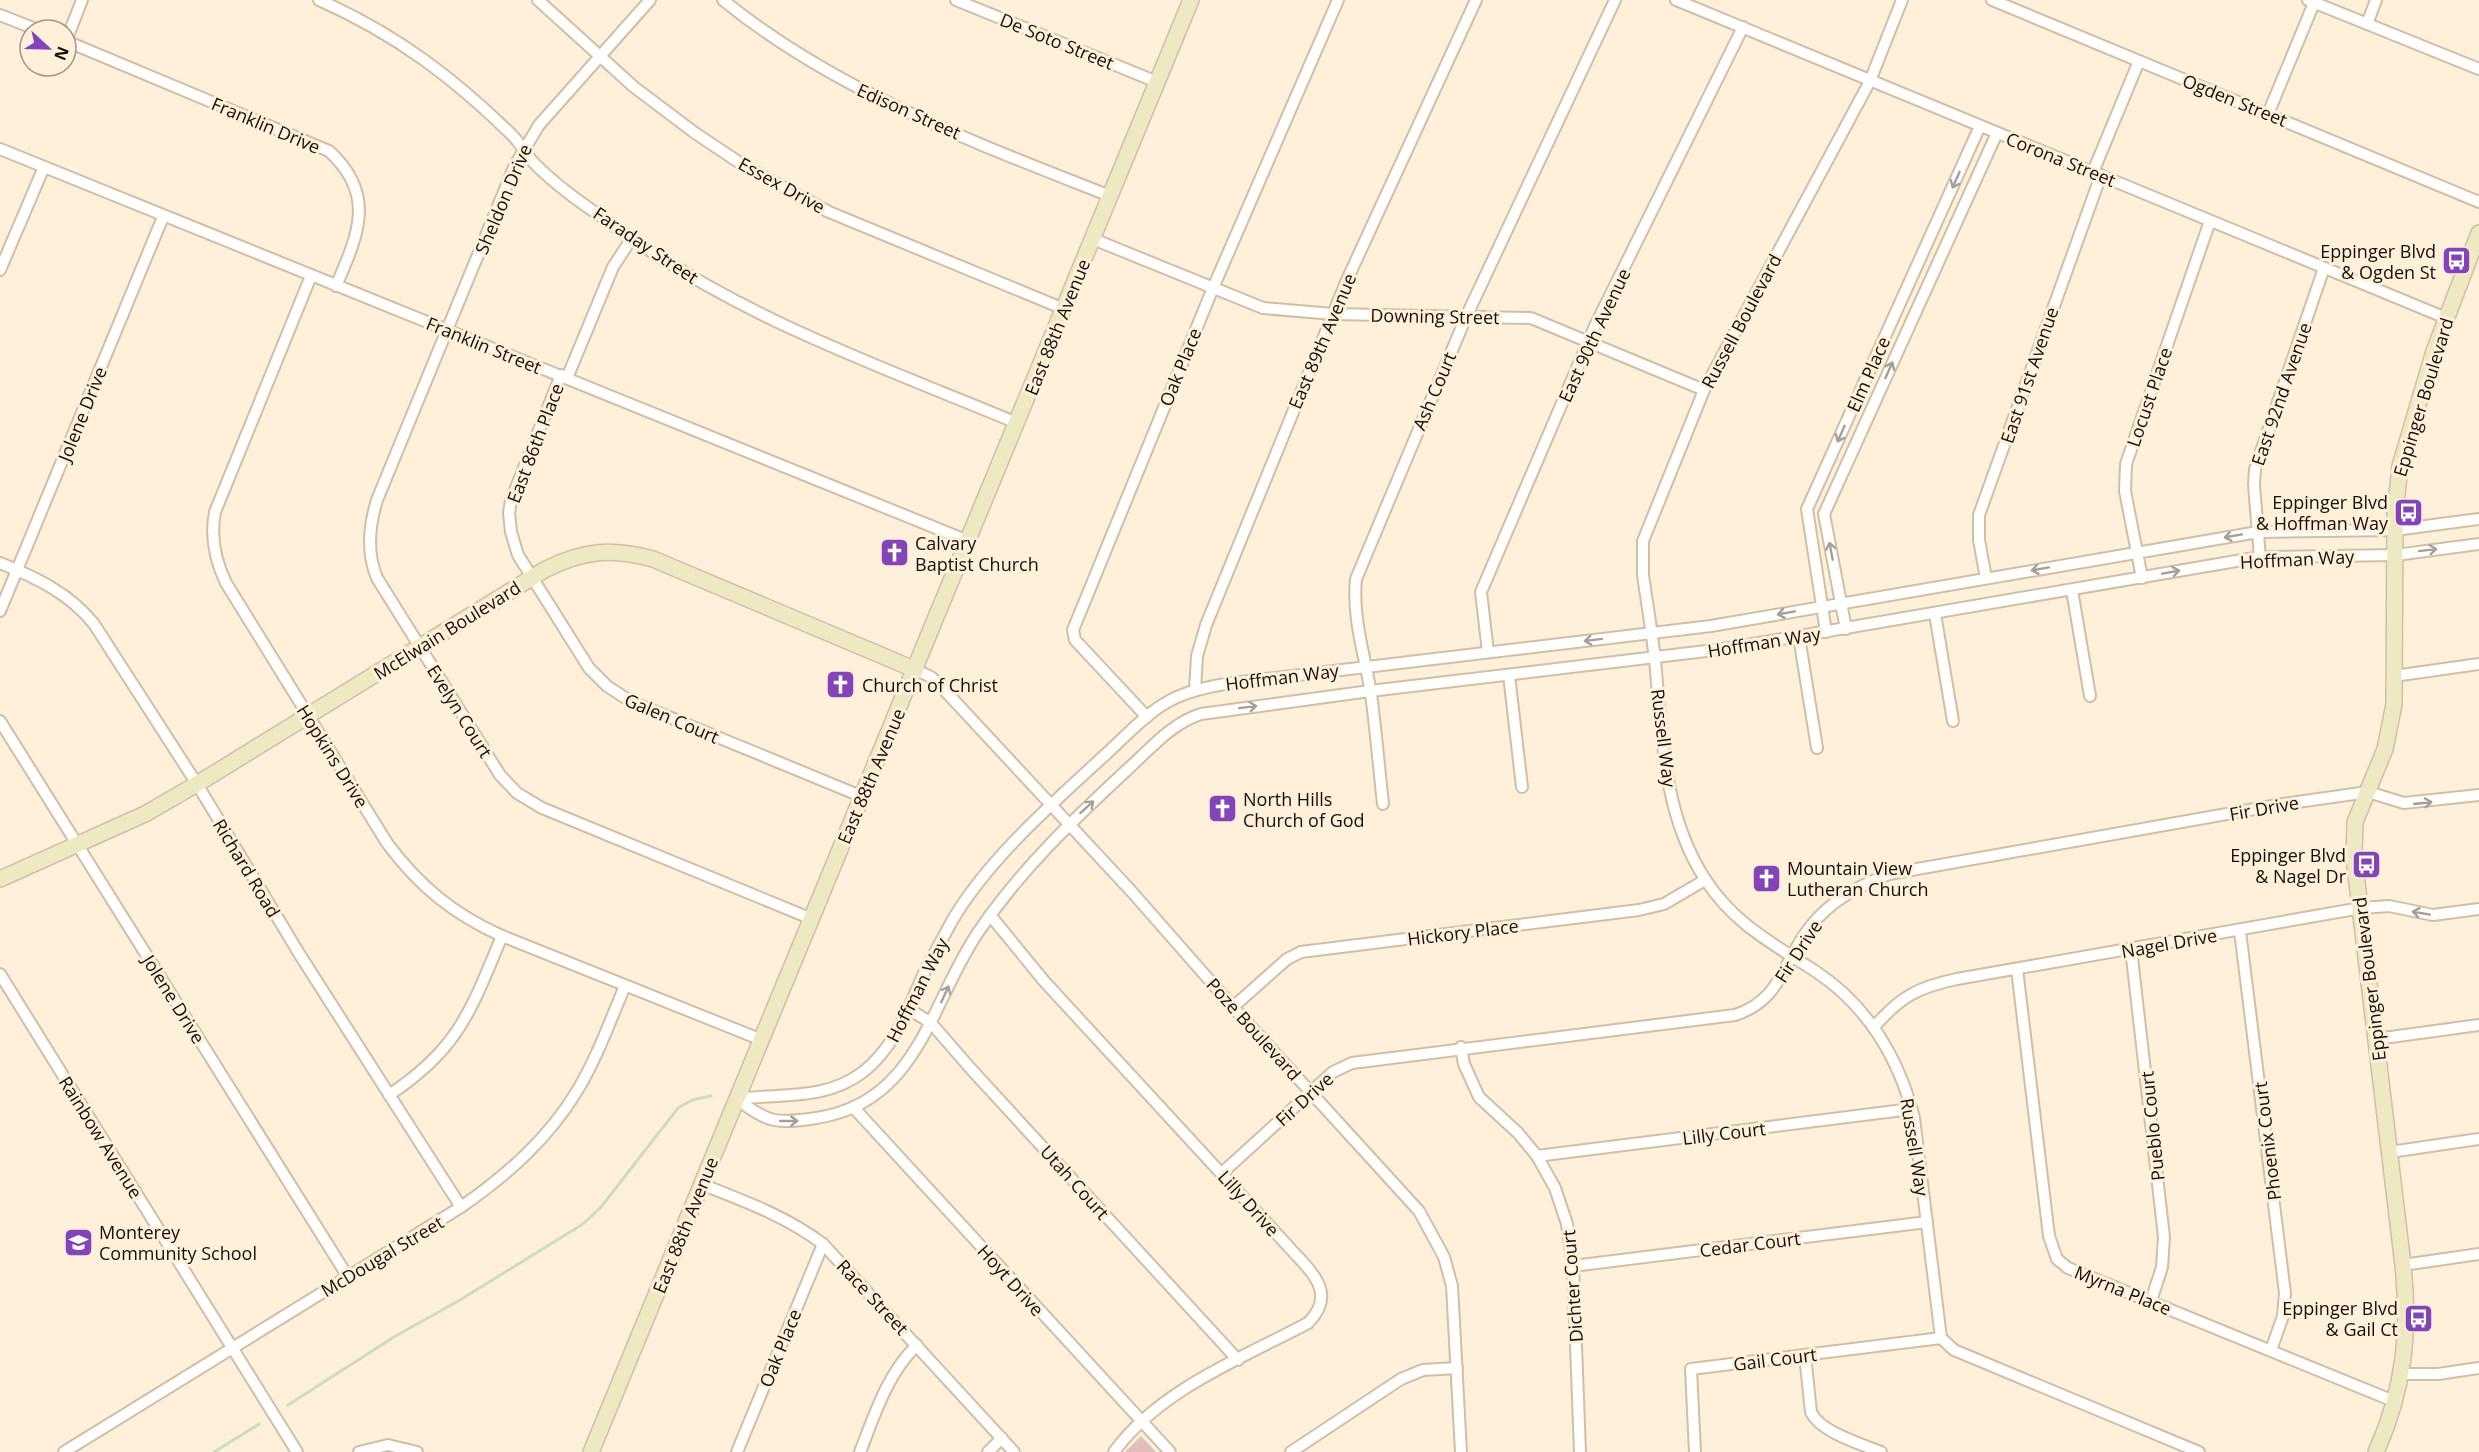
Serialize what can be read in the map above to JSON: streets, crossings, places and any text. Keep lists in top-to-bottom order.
{
  "streets": {
    "street": [
      "De Soto Street",
      "Ogden Street",
      "Edison Street",
      "Franklin Drive",
      "Corona Street",
      "Essex Drive",
      "Sheldon Drive",
      "Faraday Street",
      "Downing Street",
      "Russell Boulevard",
      "East 88th Avenue",
      "East 90th Avenue",
      "East 89th Avenue",
      "Franklin Street",
      "Oak Place",
      "Elm Place",
      "East 91st Avenue",
      "Ash Court",
      "East 92nd Avenue",
      "Locust Place",
      "Eppinger Boulevard",
      "Jolene Drive",
      "East 86th Place",
      "Hoffman Way",
      "McElwain Boulevard",
      "Evelyn Court",
      "Galen Court",
      "Russell Way",
      "Hopkins Drive",
      "Fir Drive",
      "Richard Road",
      "Hickory Place",
      "Nagel Drive",
      "Poze Boulevard",
      "Pueblo Court",
      "Lilly Court",
      "Rainbow Avenue",
      "Phoenix Court",
      "Utah Court",
      "Lilly Drive",
      "Cedar Court",
      "McDougal Street",
      "Hoyt Drive",
      "Dichter Court",
      "Myrna Place",
      "Race Street",
      "Gail Court"
    ]
  },
  "crossings": [
    ["De Soto Street", "East 88th Avenue"],
    ["Ogden Street", "East 91st Avenue"],
    ["Edison Street", "East 88th Avenue"],
    ["Franklin Drive", "Franklin Street"],
    ["Corona Street", "Russell Boulevard"],
    ["Corona Street", "East 90th Avenue"],
    ["Corona Street", "Elm Place"],
    ["Corona Street", "East 91st Avenue"],
    ["Corona Street", "East 92nd Avenue"],
    ["Corona Street", "Locust Place"],
    ["Corona Street", "Eppinger Boulevard"],
    ["Essex Drive", "Sheldon Drive"],
    ["Essex Drive", "East 88th Avenue"],
    ["Sheldon Drive", "Faraday Street"],
    ["Sheldon Drive", "Franklin Street"],
    ["Sheldon Drive", "Evelyn Court"],
    ["Faraday Street", "East 88th Avenue"],
    ["Faraday Street", "East 86th Place"],
    ["Downing Street", "Russell Boulevard"],
    ["Downing Street", "East 88th Avenue"],
    ["Downing Street", "East 90th Avenue"],
    ["Downing Street", "East 89th Avenue"],
    ["Downing Street", "Oak Place"],
    ["Downing Street", "Ash Court"],
    ["Russell Boulevard", "Hoffman Way"],
    ["Russell Boulevard", "Russell Way"],
    ["East 88th Avenue", "Franklin Street"],
    ["East 88th Avenue", "Hoffman Way"],
    ["East 88th Avenue", "McElwain Boulevard"],
    ["East 88th Avenue", "Evelyn Court"],
    ["East 88th Avenue", "Galen Court"],
    ["East 88th Avenue", "Hopkins Drive"],
    ["East 88th Avenue", "Poze Boulevard"],
    ["East 88th Avenue", "Race Street"],
    ["East 90th Avenue", "Hoffman Way"],
    ["East 89th Avenue", "Hoffman Way"],
    ["Franklin Street", "Jolene Drive"],
    ["Franklin Street", "East 86th Place"],
    ["Franklin Street", "Evelyn Court"],
    ["Franklin Street", "Hopkins Drive"],
    ["Oak Place", "Hoffman Way"],
    ["Oak Place", "Race Street"],
    ["Elm Place", "Hoffman Way"],
    ["East 91st Avenue", "Hoffman Way"],
    ["Ash Court", "Hoffman Way"],
    ["East 92nd Avenue", "Hoffman Way"],
    ["Locust Place", "Hoffman Way"],
    ["Eppinger Boulevard", "Hoffman Way"],
    ["Eppinger Boulevard", "Fir Drive"],
    ["Eppinger Boulevard", "Nagel Drive"],
    ["Eppinger Boulevard", "Myrna Place"],
    ["Jolene Drive", "McElwain Boulevard"],
    ["Jolene Drive", "Richard Road"],
    ["Jolene Drive", "McDougal Street"],
    ["East 86th Place", "McElwain Boulevard"],
    ["East 86th Place", "Galen Court"],
    ["Hoffman Way", "Russell Way"],
    ["Hoffman Way", "Poze Boulevard"],
    ["Hoffman Way", "Utah Court"],
    ["Hoffman Way", "Lilly Drive"],
    ["Hoffman Way", "Hoyt Drive"],
    ["McElwain Boulevard", "Evelyn Court"],
    ["McElwain Boulevard", "Galen Court"],
    ["McElwain Boulevard", "Hopkins Drive"],
    ["McElwain Boulevard", "Richard Road"],
    ["McElwain Boulevard", "Poze Boulevard"],
    ["Russell Way", "Fir Drive"],
    ["Russell Way", "Hickory Place"],
    ["Russell Way", "Nagel Drive"],
    ["Russell Way", "Lilly Court"],
    ["Russell Way", "Cedar Court"],
    ["Russell Way", "Gail Court"],
    ["Hopkins Drive", "McDougal Street"],
    ["Fir Drive", "Poze Boulevard"],
    ["Fir Drive", "Lilly Drive"],
    ["Fir Drive", "Dichter Court"],
    ["Richard Road", "McDougal Street"],
    ["Hickory Place", "Poze Boulevard"],
    ["Nagel Drive", "Pueblo Court"],
    ["Nagel Drive", "Phoenix Court"],
    ["Nagel Drive", "Myrna Place"],
    ["Pueblo Court", "Myrna Place"],
    ["Lilly Court", "Dichter Court"],
    ["Rainbow Avenue", "McDougal Street"],
    ["Phoenix Court", "Myrna Place"],
    ["Utah Court", "Lilly Drive"],
    ["Lilly Drive", "Hoyt Drive"],
    ["Cedar Court", "Dichter Court"]
  ],
  "places": {
    "bus stop": [
      "Eppinger Blvd & Ogden St",
      "Eppinger Blvd & Hoffman Way",
      "Eppinger Blvd & Nagel Dr",
      "Eppinger Blvd & Gail Ct"
    ],
    "church": [
      "Calvary Baptist Church",
      "Church of Christ",
      "North Hills Church of God",
      "Mountain View Lutheran Church"
    ],
    "school or university": ["Monterey Community School"]
  },
  "north": "right"
}
